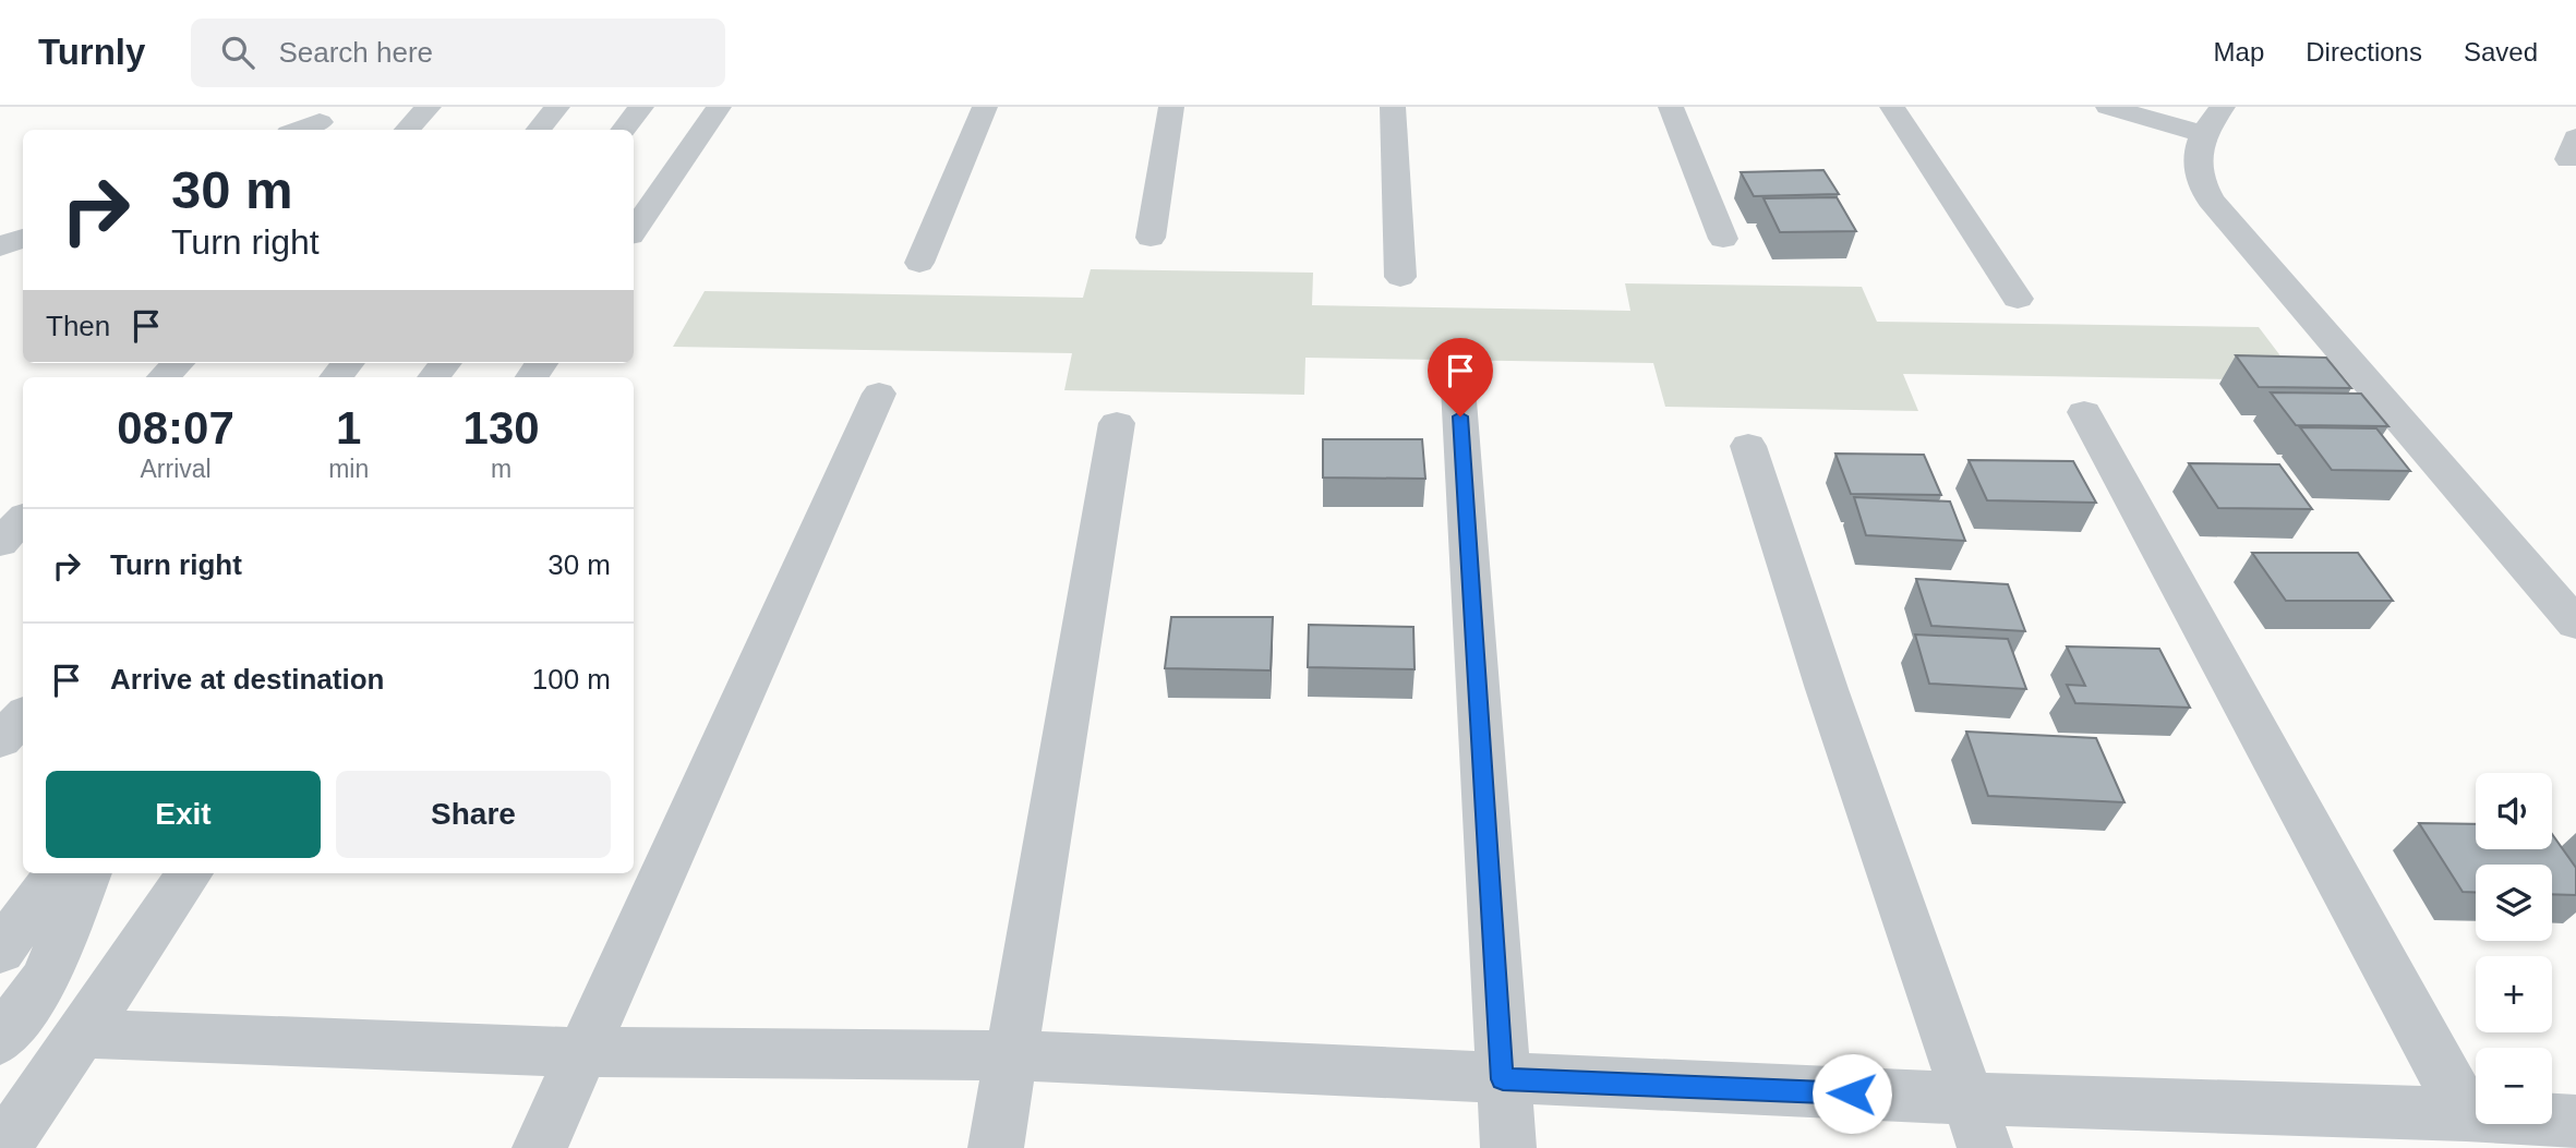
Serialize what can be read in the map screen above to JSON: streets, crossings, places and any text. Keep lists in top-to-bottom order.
{
  "page": {
    "header": "Turnly",
    "search": "Search here",
    "nav": ["Map", "Directions", "Saved"],
    "turn": ["30 m", "Turn right"],
    "then": "Then",
    "eta": [
      "08:07",
      "Arrival",
      "1",
      "min",
      "130",
      "m"
    ],
    "list": [
      {
        "name": "Turn right",
        "value": "30 m"
      },
      {
        "name": "Arrive at destination",
        "value": "100 m"
      }
    ],
    "buttons": ["Exit", "Share"],
    "map_buttons": ["+", "−"]
  }
}
